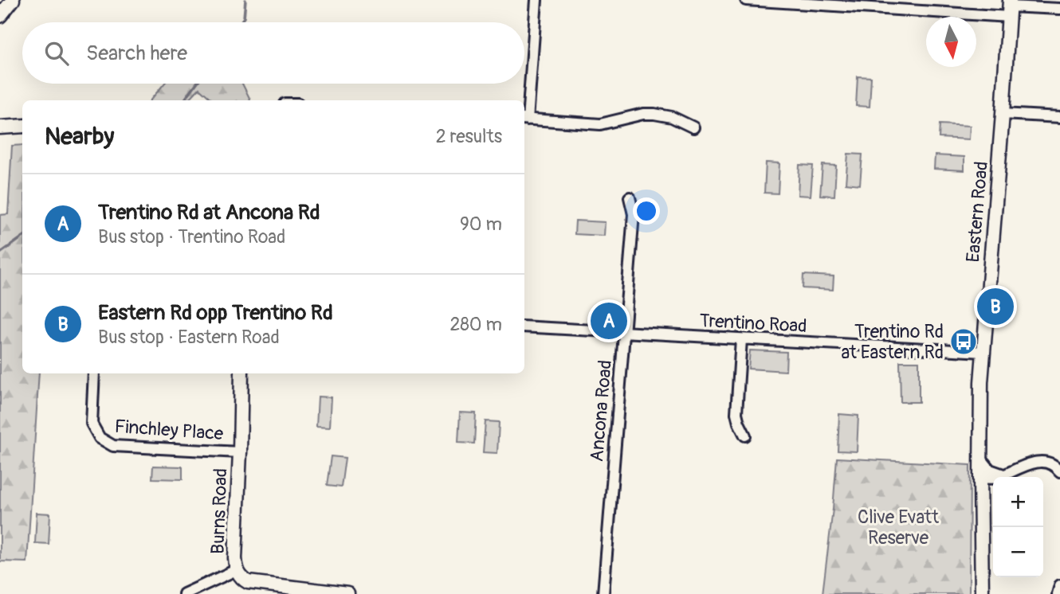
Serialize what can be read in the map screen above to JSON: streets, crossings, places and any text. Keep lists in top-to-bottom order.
{
  "streets": {
    "main road": ["Eastern Road", "Burns Road"],
    "street": ["Trentino Road", "Ancona Road", "Finchley Place"]
  },
  "crossings": [
    ["Eastern Road", "Trentino Road"],
    ["Trentino Road", "Ancona Road"],
    ["Finchley Place", "Burns Road"]
  ],
  "parks": ["Clive Evatt Reserve"],
  "places": {
    "bus stop": ["Trentino Rd at Eastern Rd"]
  },
  "north": "bottom",
  "page": {
    "search": "Search here",
    "heading": ["Nearby", "2 results"],
    "list": [
      {
        "mark": "A",
        "name": "Trentino Rd at Ancona Rd",
        "note": "Bus stop · Trentino Road",
        "value": "90 m"
      },
      {
        "mark": "B",
        "name": "Eastern Rd opp Trentino Rd",
        "note": "Bus stop · Eastern Road",
        "value": "280 m"
      }
    ],
    "pins": ["B", "A"],
    "map_buttons": ["+", "−"]
  }
}
